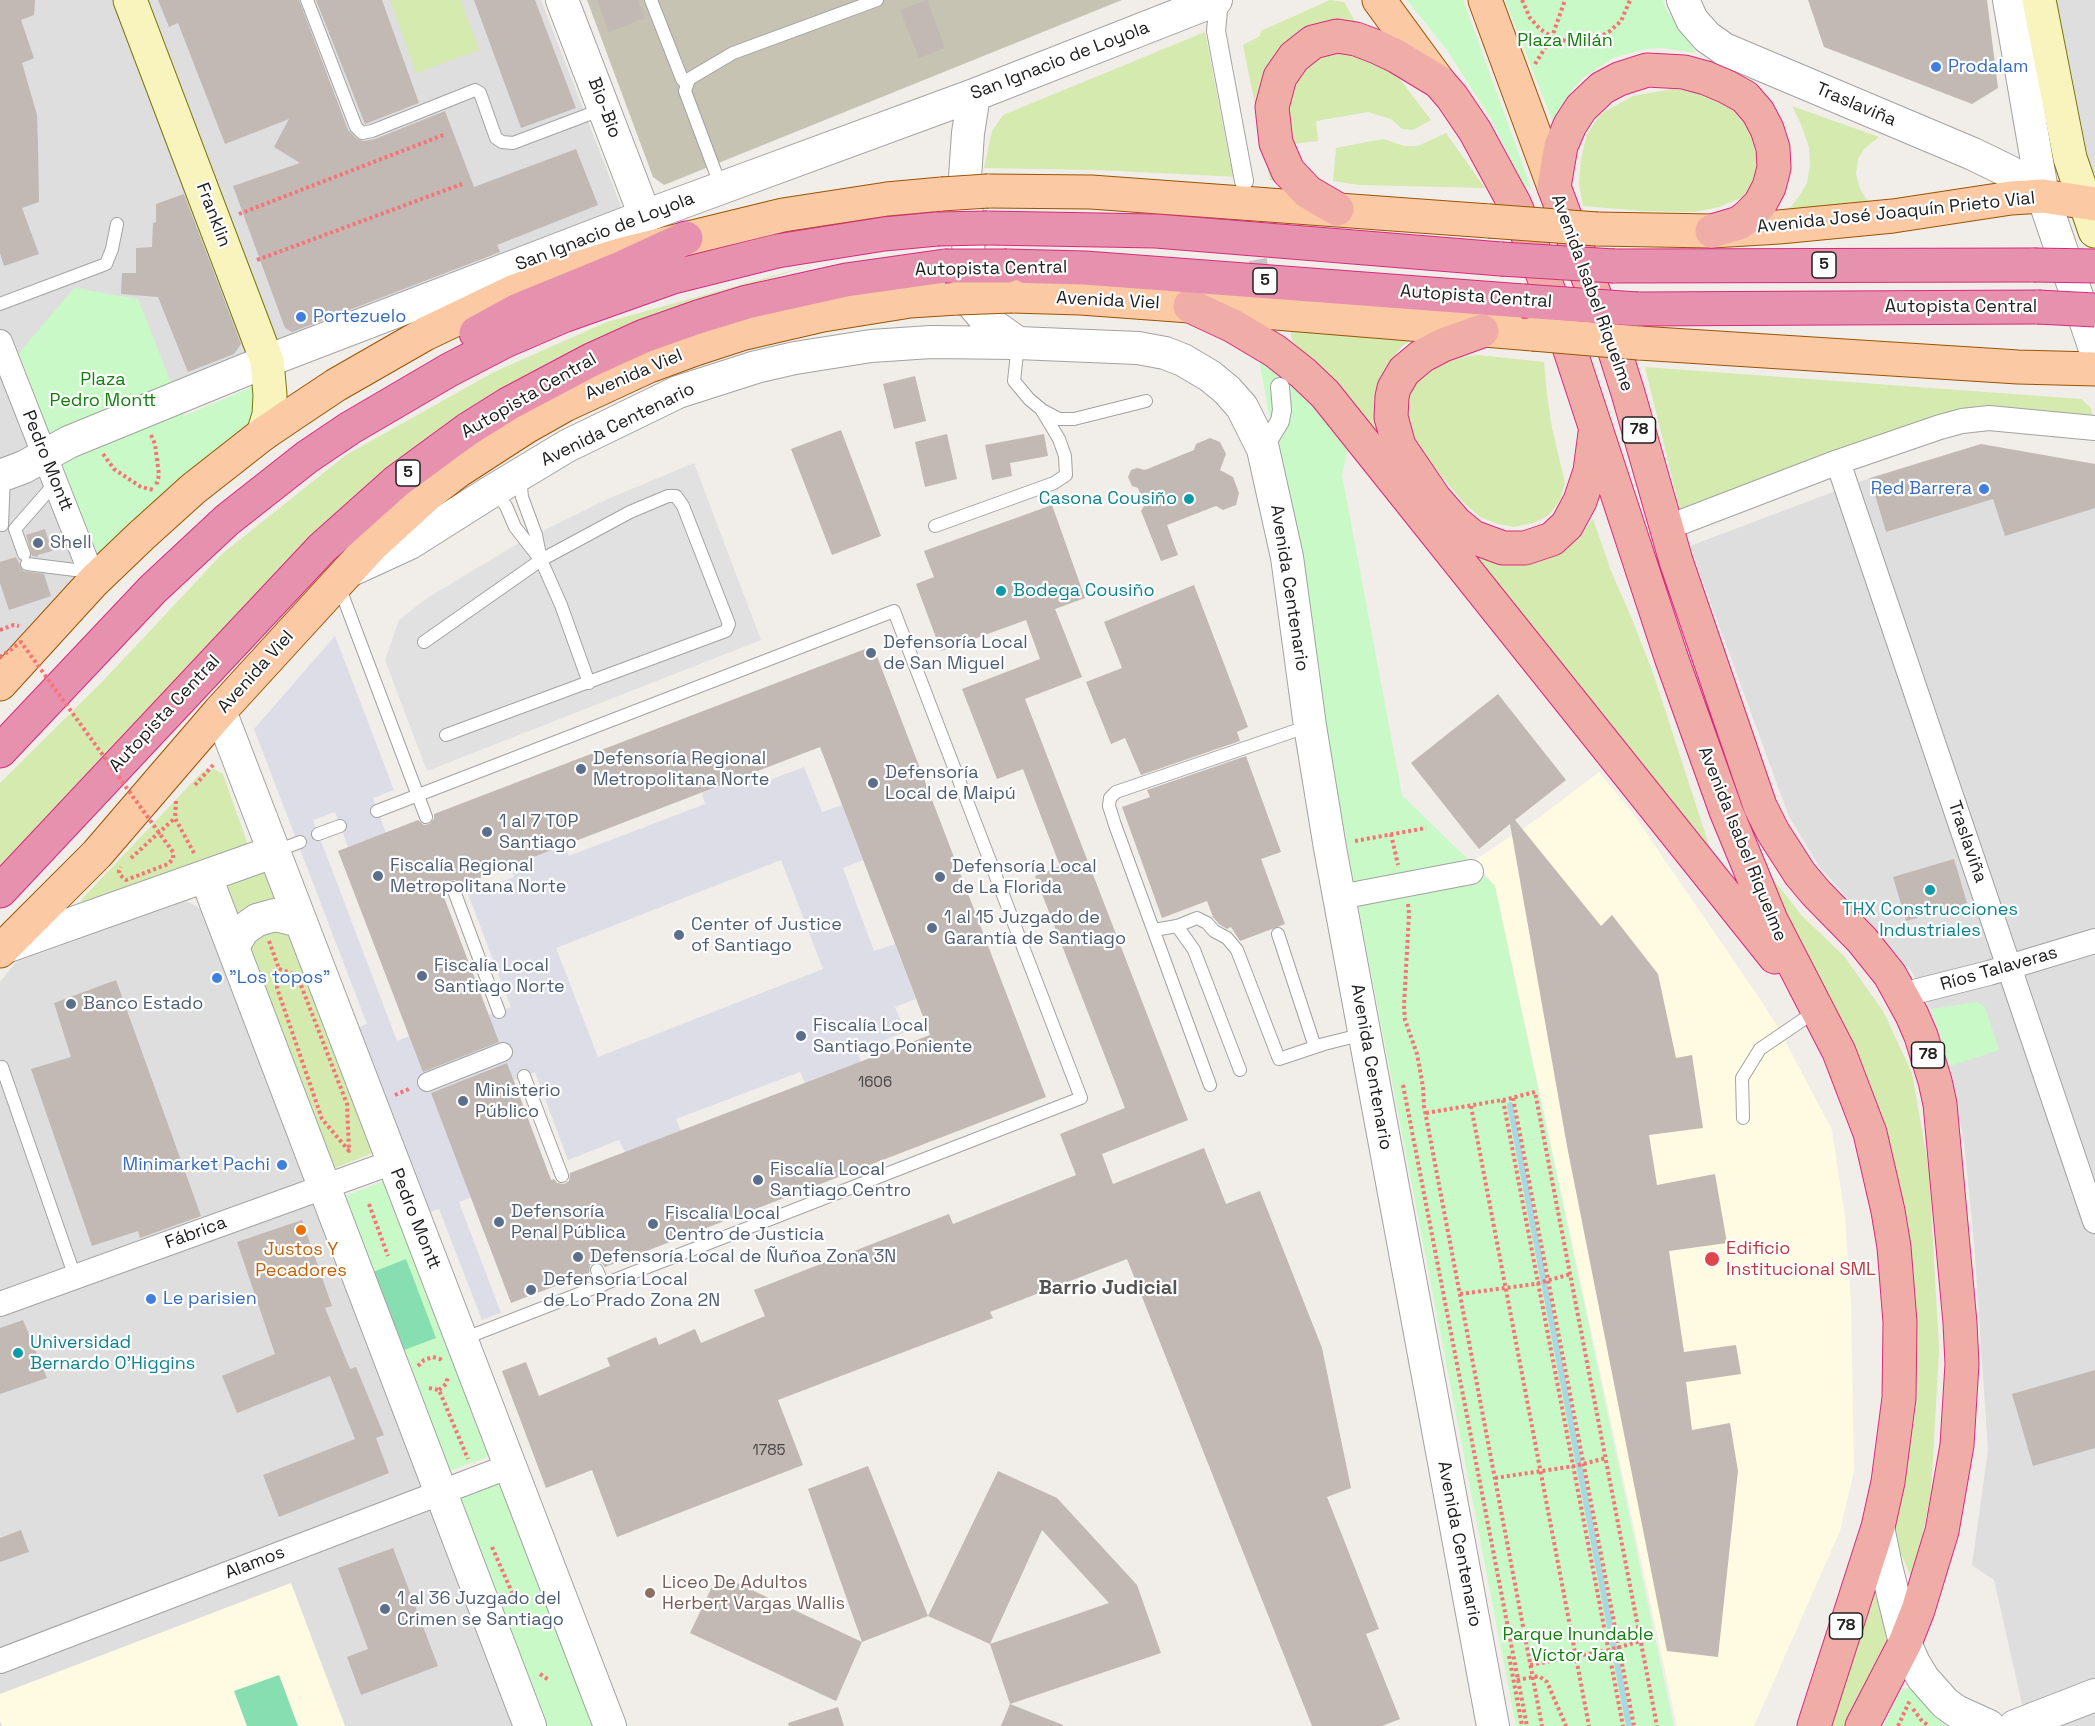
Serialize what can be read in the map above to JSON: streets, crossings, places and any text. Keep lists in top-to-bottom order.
{
  "streets": {
    "highway": [
      "5",
      "Autopista Central",
      "Avenida Isabel Riquelme",
      "78"
    ],
    "main road": ["Avenida José Joaquín Prieto Vial", "Franklin", "Avenida Viel"],
    "street": [
      "San Ignacio de Loyola",
      "Traslaviña",
      "Bio-Bio",
      "Avenida Centenario",
      "Pedro Montt",
      "Ríos Talaveras",
      "Fábrica",
      "Alamos"
    ]
  },
  "crossings": [
    ["San Ignacio de Loyola", "Bio-Bio"],
    ["San Ignacio de Loyola", "Franklin"],
    ["San Ignacio de Loyola", "Pedro Montt"],
    ["Traslaviña", "Avenida José Joaquín Prieto Vial"],
    ["Traslaviña", "Ríos Talaveras"],
    ["Autopista Central", "Avenida Viel"],
    ["Avenida Isabel Riquelme", "Ríos Talaveras"],
    ["Avenida Viel", "Avenida Centenario"],
    ["Avenida Viel", "Pedro Montt"],
    ["Pedro Montt", "Fábrica"],
    ["Pedro Montt", "Alamos"]
  ],
  "districts": ["Barrio Judicial"],
  "parks": ["Plaza Milán", "Plaza Pedro Montt", "Parque Inundable Víctor Jara"],
  "places": [
    "Prodalam",
    "Portezuelo",
    "Red Barrera",
    "Casona Cousiño",
    "Shell",
    "Bodega Cousiño",
    "Defensoría Local de San Miguel",
    "Defensoría Regional Metropolitana Norte",
    "Defensoría Local de Maipú",
    "1 al 7 TOP Santiago",
    "Fiscalía Regional Metropolitana Norte",
    "Defensoría Local de La Florida",
    "THX Construcciones Industriales",
    "1 al 15 Juzgado de Garantía de Santiago",
    "Center of Justice of Santiago",
    "Fiscalía Local Santiago Norte",
    "\"Los topos\"",
    "Banco Estado",
    "Fiscalía Local Santiago Poniente",
    "Ministerio Público",
    "Minimarket Pachi",
    "Fiscalía Local Santiago Centro",
    "Defensoría Penal Pública",
    "Fiscalía Local Centro de Justicia",
    "Justos Y Pecadores",
    "Defensoría Local de Ñuñoa Zona 3N",
    "Edificio Institucional SML",
    "Defensoria Local de Lo Prado Zona 2N",
    "Le parisien",
    "Universidad Bernardo O'Higgins",
    "Liceo De Adultos Herbert Vargas Wallis",
    "1 al 36 Juzgado del Crimen se Santiago"
  ],
  "house_numbers": ["1606", "1785"]
}
